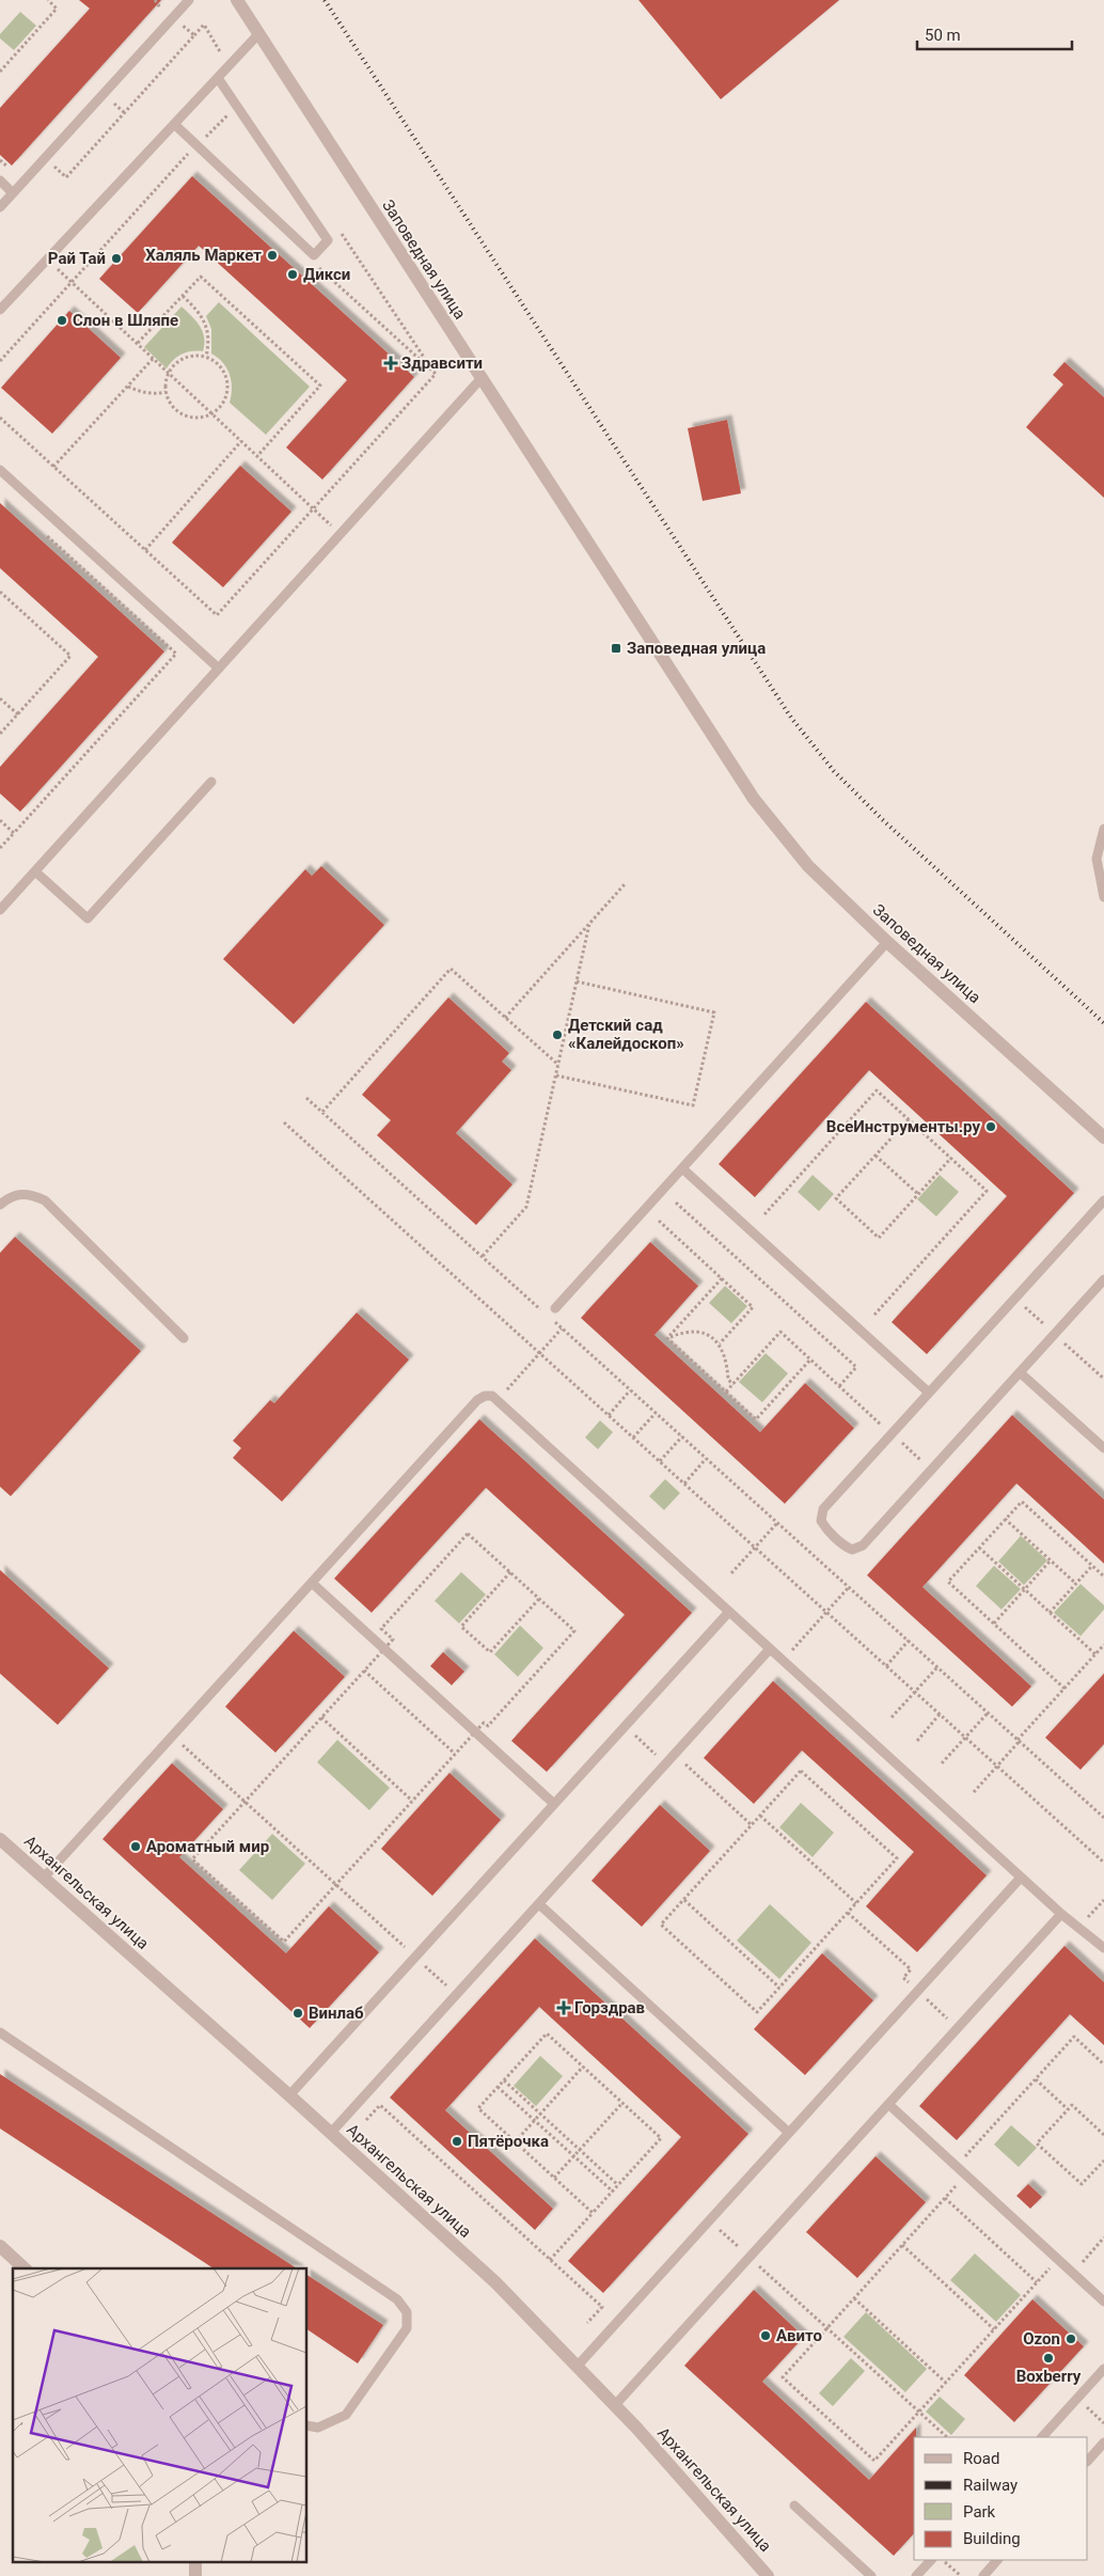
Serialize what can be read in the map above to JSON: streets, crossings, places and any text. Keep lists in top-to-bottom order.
{
  "streets": {
    "street": ["Заповедная улица", "Архангельская улица"]
  },
  "places": {
    "other": [
      "Халяль Маркет",
      "Рай Тай",
      "Дикси",
      "Слон в Шляпе",
      "Детский сад «Калейдоскоп»",
      "ВсеИнструменты.ру",
      "Ароматный мир",
      "Винлаб",
      "Пятёрочка",
      "Авито",
      "Ozon",
      "Boxberry"
    ],
    "health": ["Здравсити", "Горздрав"],
    "transit": ["Заповедная улица"]
  },
  "legend": [
    "Road",
    "Railway",
    "Park",
    "Building"
  ],
  "scale_bar": "50 m"
}
